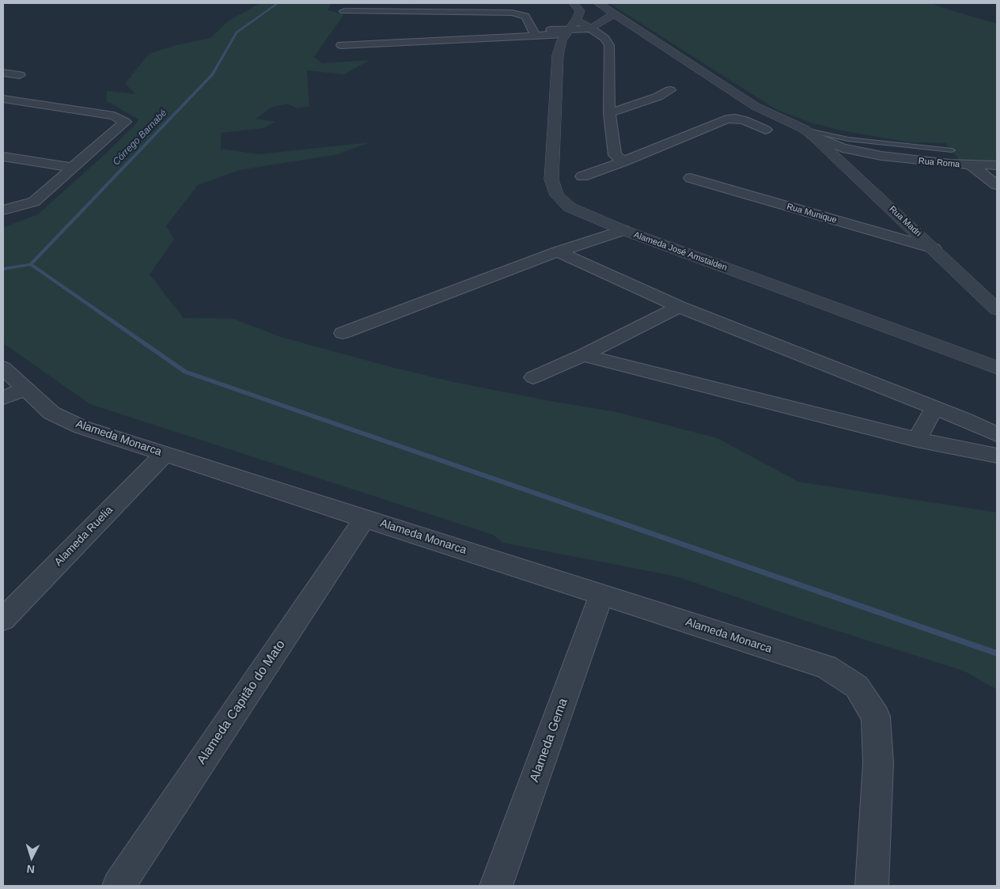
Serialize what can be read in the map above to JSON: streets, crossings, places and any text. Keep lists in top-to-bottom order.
{
  "streets": {
    "street": [
      "Rua Roma",
      "Rua Munique",
      "Rua Madri",
      "Alameda José Amstalden",
      "Alameda Monarca",
      "Alameda Ruelia",
      "Alameda Capitão do Mato",
      "Alameda Gema"
    ]
  },
  "crossings": [
    ["Rua Roma", "Rua Madri"],
    ["Rua Munique", "Rua Madri"],
    ["Alameda Monarca", "Alameda Ruelia"],
    ["Alameda Monarca", "Alameda Capitão do Mato"],
    ["Alameda Monarca", "Alameda Gema"]
  ],
  "water": ["Córrego Barnabé"],
  "north": "bottom"
}
